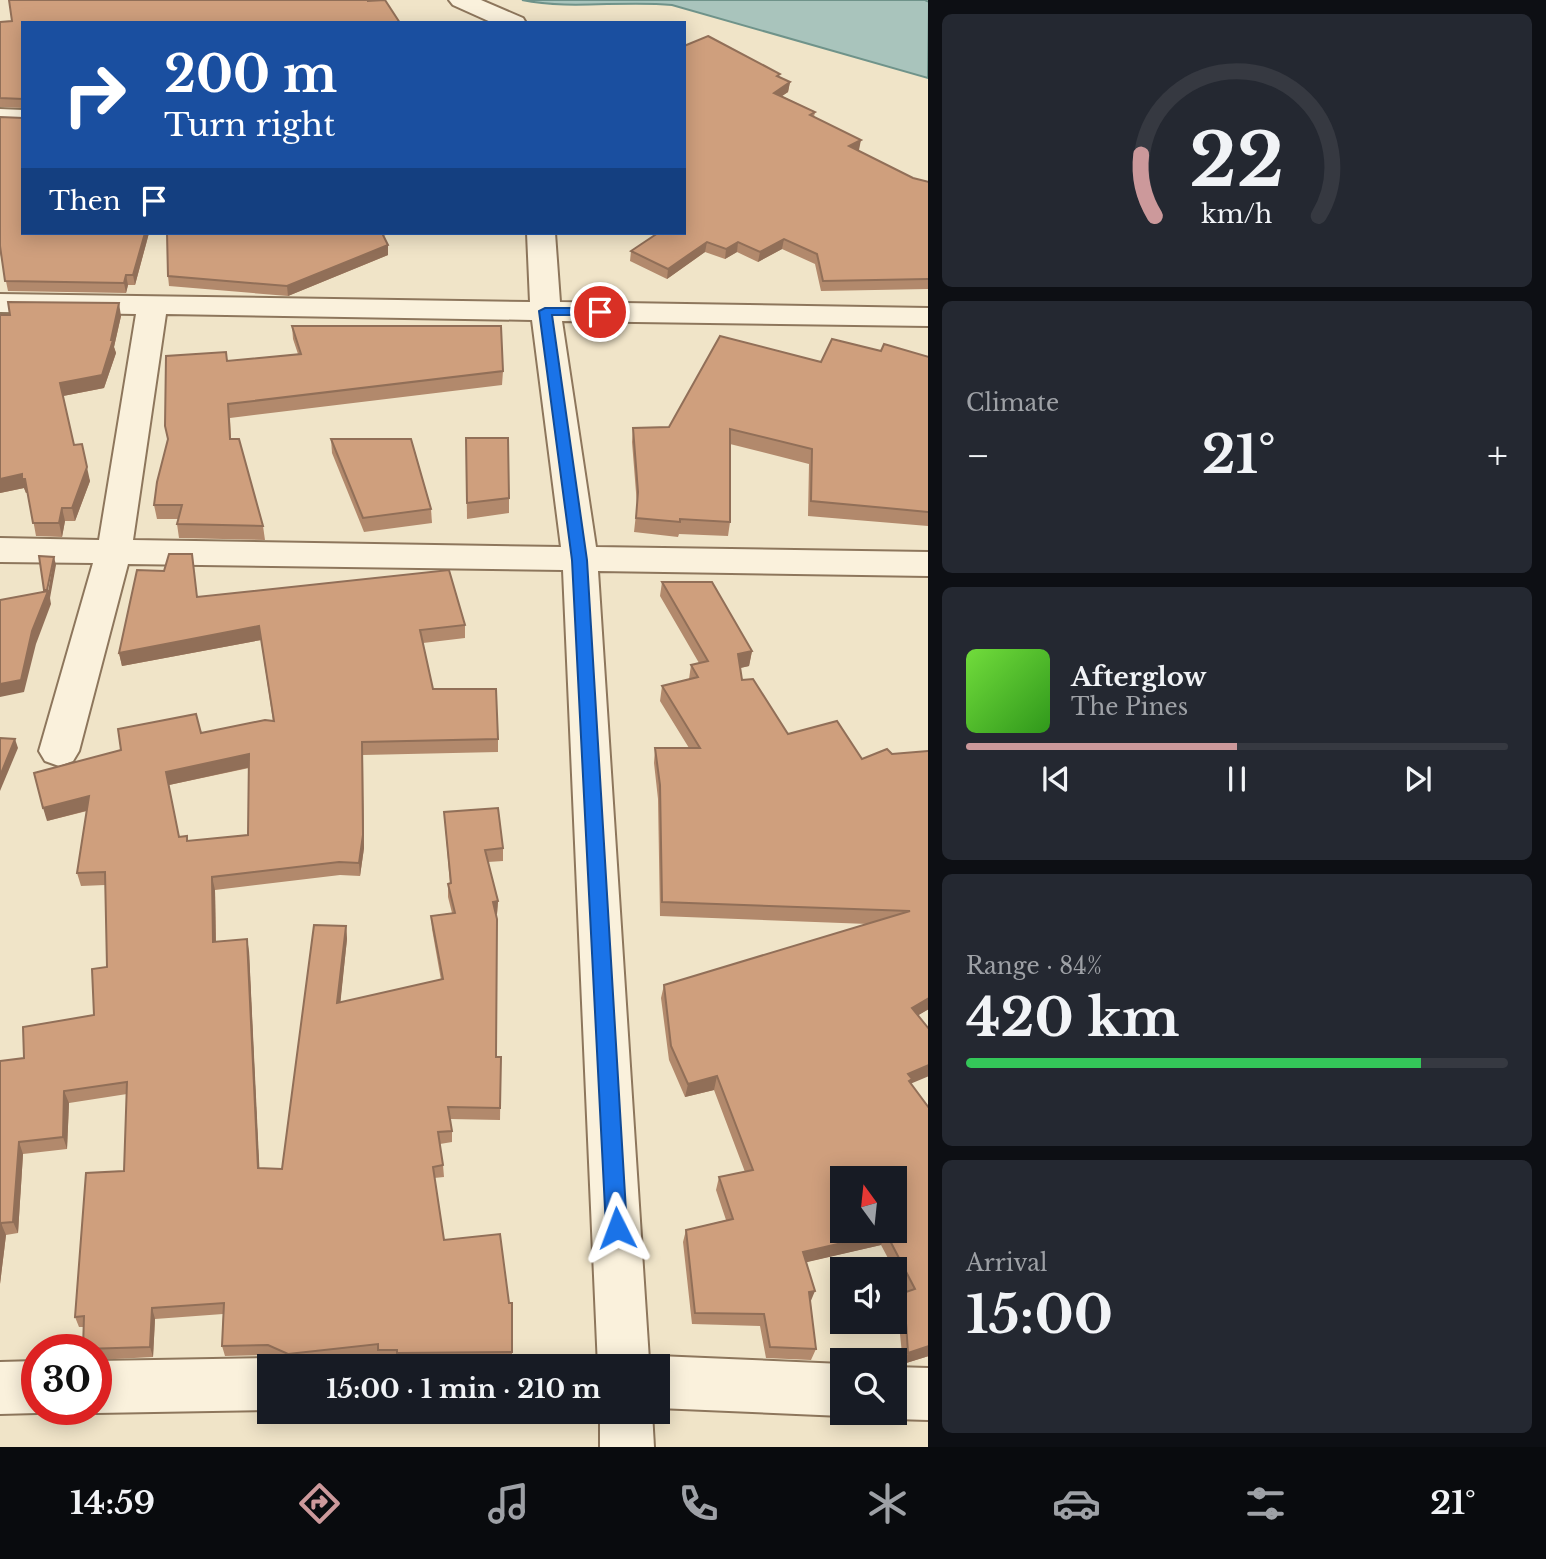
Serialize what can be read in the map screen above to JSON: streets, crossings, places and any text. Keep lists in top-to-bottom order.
{
  "north": "top",
  "page": {
    "turn": ["200 m", "Turn right"],
    "then": "Then",
    "tile": [
      "Climate",
      ["Range · 84%", "420 km"],
      ["Arrival", "15:00"]
    ],
    "heat": ["−", "21°", "+"],
    "song": ["Afterglow", "The Pines"],
    "limit": "30",
    "trip": "15:00 · 1 min · 210 m",
    "tabs": ["14:59", "21°"],
    "gauge": ["22", "km/h"]
  }
}
